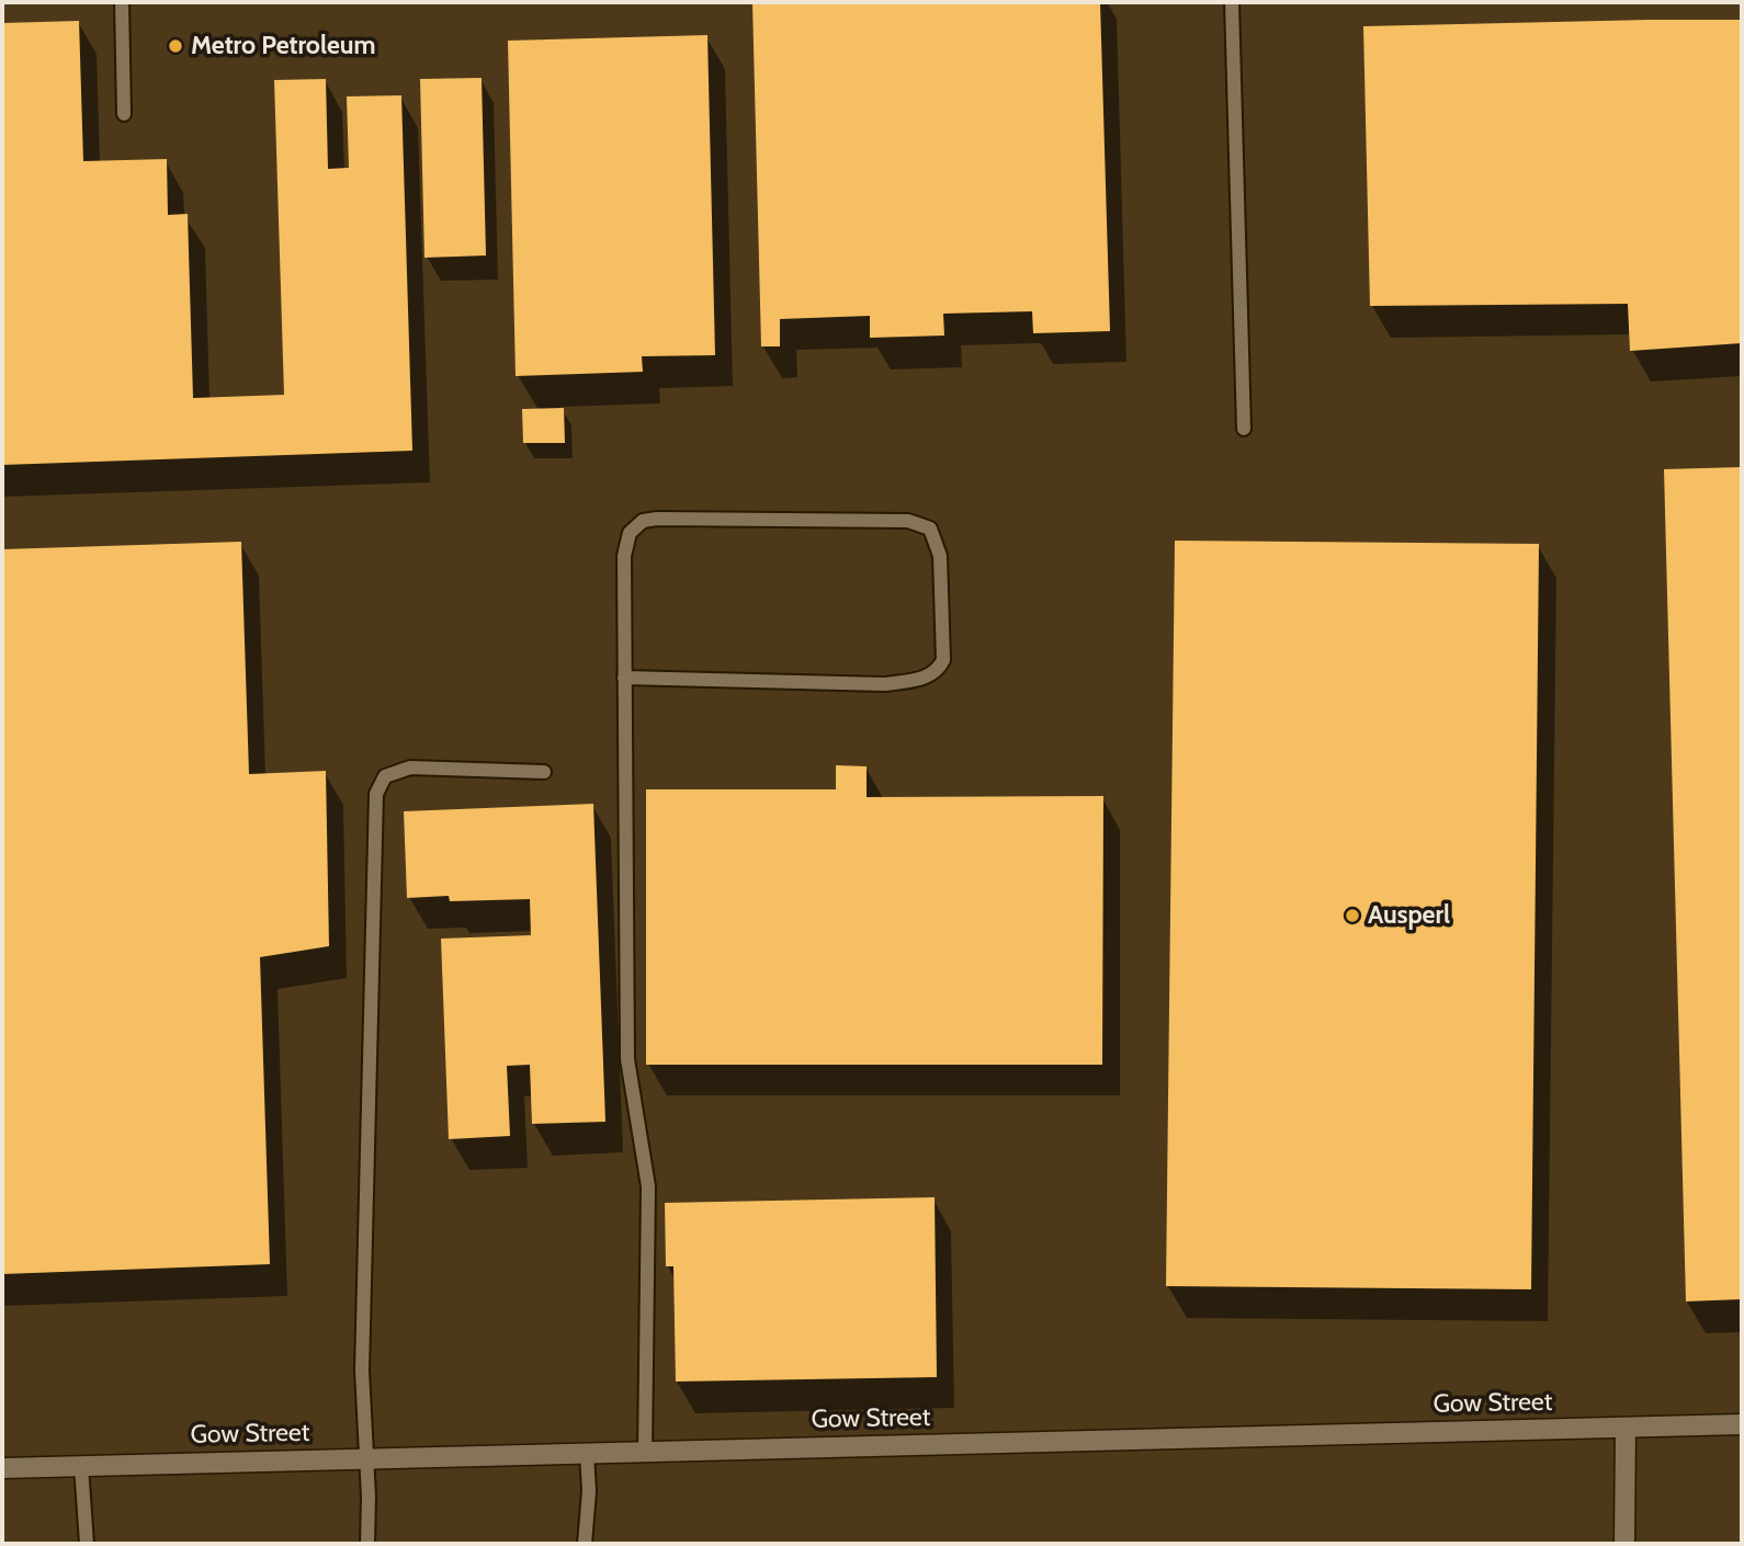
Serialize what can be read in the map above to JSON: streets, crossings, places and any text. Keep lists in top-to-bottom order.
{
  "streets": {
    "street": ["Gow Street"]
  },
  "places": ["Metro Petroleum", "Ausperl"]
}
